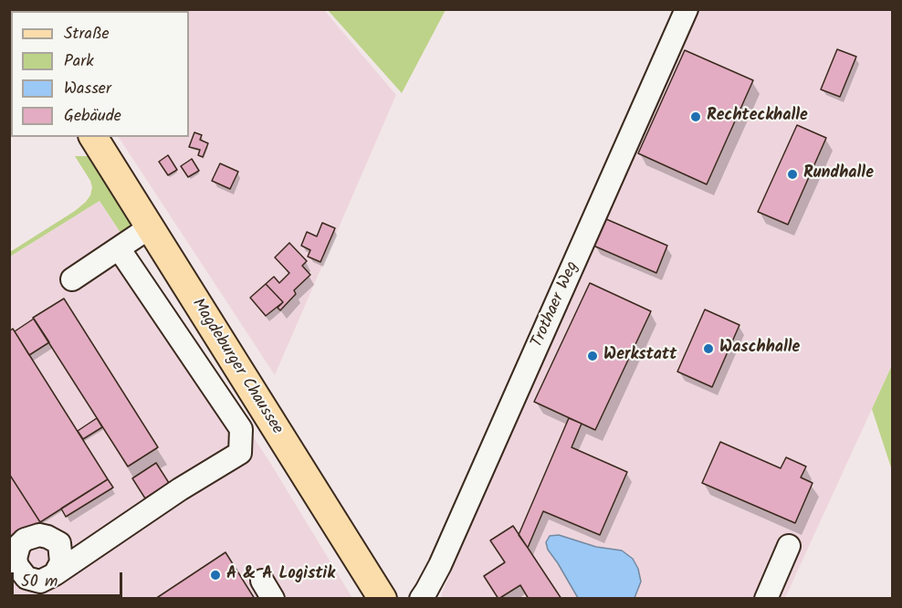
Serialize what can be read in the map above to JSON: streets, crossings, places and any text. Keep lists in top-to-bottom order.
{
  "streets": {
    "main road": ["Magdeburger Chaussee"],
    "street": ["Trothaer Weg"]
  },
  "places": [
    "Rechteckhalle",
    "Rundhalle",
    "Waschhalle",
    "Werkstatt",
    "A & A Logistik"
  ],
  "legend": [
    "Straße",
    "Park",
    "Wasser",
    "Gebäude"
  ],
  "scale_bar": "50 m"
}
